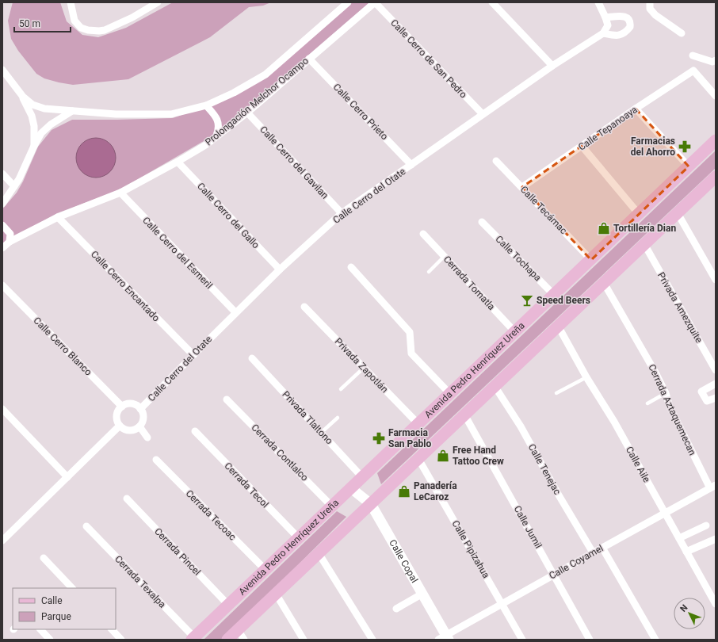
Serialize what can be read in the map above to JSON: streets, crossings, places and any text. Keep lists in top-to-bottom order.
{
  "streets": {
    "main road": ["Avenida Pedro Henríquez Ureña"],
    "street": [
      "Calle Cerro de San Pedro",
      "Prolongación Melchor Ocampo",
      "Calle Cerro Prieto",
      "Calle Tepanoaya",
      "Calle Cerro del Gavilan",
      "Calle Cerro del Otate",
      "Calle Tecámac",
      "Calle Cerro del Gallo",
      "Calle Cerro del Esmeril",
      "Calle Tochapa",
      "Cerrada Tomatla",
      "Calle Cerro Encantado",
      "Privada Amezquite",
      "Calle Cerro Blanco",
      "Privada Zapotlán",
      "Cerrada Aztaquemecan",
      "Privada Tlaltono",
      "Cerrada Contlalco",
      "Calle Aile",
      "Calle Tenejac",
      "Cerrada Tecol",
      "Cerrada Tecoac",
      "Calle Jumil",
      "Calle Pipizahua",
      "Cerrada Pincel",
      "Calle Copal",
      "Calle Coyamel",
      "Cerrada Texalpa"
    ]
  },
  "crossings": [
    ["Calle Cerro de San Pedro", "Prolongación Melchor Ocampo"],
    ["Calle Cerro de San Pedro", "Calle Cerro del Otate"],
    ["Prolongación Melchor Ocampo", "Calle Cerro Prieto"],
    ["Prolongación Melchor Ocampo", "Calle Cerro del Gavilan"],
    ["Prolongación Melchor Ocampo", "Calle Cerro del Gallo"],
    ["Prolongación Melchor Ocampo", "Calle Cerro del Esmeril"],
    ["Prolongación Melchor Ocampo", "Calle Cerro Encantado"],
    ["Calle Cerro Prieto", "Calle Cerro del Otate"],
    ["Calle Tepanoaya", "Calle Tecámac"],
    ["Calle Cerro del Gavilan", "Calle Cerro del Otate"],
    ["Calle Cerro del Otate", "Calle Cerro del Gallo"],
    ["Calle Cerro del Otate", "Calle Cerro del Esmeril"],
    ["Calle Cerro del Otate", "Calle Cerro Encantado"],
    ["Calle Cerro del Otate", "Calle Cerro Blanco"],
    ["Calle Tecámac", "Avenida Pedro Henríquez Ureña"],
    ["Calle Tochapa", "Avenida Pedro Henríquez Ureña"],
    ["Cerrada Tomatla", "Avenida Pedro Henríquez Ureña"],
    ["Privada Zapotlán", "Avenida Pedro Henríquez Ureña"],
    ["Avenida Pedro Henríquez Ureña", "Privada Tlaltono"],
    ["Avenida Pedro Henríquez Ureña", "Cerrada Contlalco"],
    ["Avenida Pedro Henríquez Ureña", "Cerrada Tecol"],
    ["Avenida Pedro Henríquez Ureña", "Cerrada Tecoac"],
    ["Avenida Pedro Henríquez Ureña", "Cerrada Pincel"],
    ["Avenida Pedro Henríquez Ureña", "Calle Copal"],
    ["Avenida Pedro Henríquez Ureña", "Cerrada Texalpa"],
    ["Cerrada Aztaquemecan", "Calle Coyamel"],
    ["Calle Aile", "Calle Coyamel"],
    ["Calle Tenejac", "Calle Coyamel"],
    ["Calle Jumil", "Calle Coyamel"],
    ["Calle Pipizahua", "Calle Coyamel"],
    ["Calle Copal", "Calle Coyamel"]
  ],
  "places": {
    "pharmacy": ["Farmacias del Ahorro", "Farmacia San Pablo"],
    "shop": ["Tortillería Dian", "Free Hand Tattoo Crew", "Panadería LeCaroz"],
    "bar": ["Speed Beers"]
  },
  "legend": ["Calle", "Parque"],
  "scale_bar": "50 m",
  "north": "top left"
}
